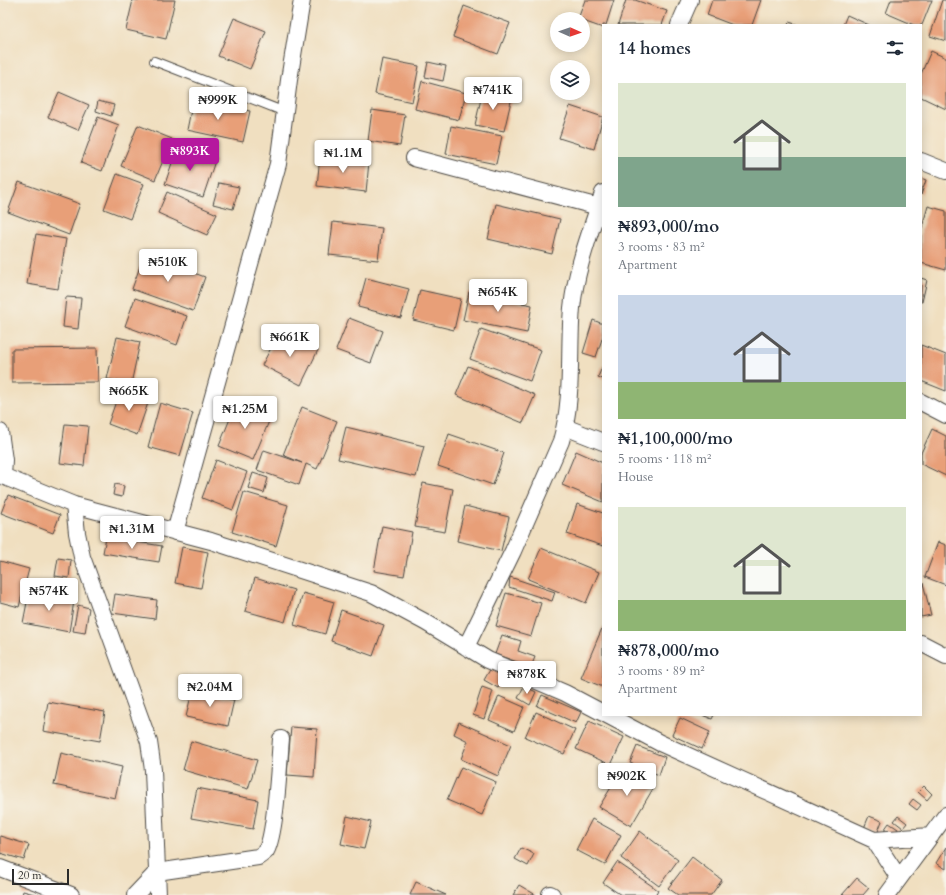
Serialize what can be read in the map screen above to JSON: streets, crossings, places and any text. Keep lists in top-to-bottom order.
{
  "scale_bar": "20 m",
  "north": "right",
  "page": {
    "heading": "14 homes",
    "list": [
      {
        "name": "₦893,000/mo",
        "note": "3 rooms · 83 m² · Apartment"
      },
      {
        "name": "₦1,100,000/mo",
        "note": "5 rooms · 118 m² · House"
      },
      {
        "name": "₦878,000/mo",
        "note": "3 rooms · 89 m² · Apartment"
      }
    ],
    "price": [
      "₦741K",
      "₦999K",
      "₦893K",
      "₦1.1M",
      "₦510K",
      "₦654K",
      "₦661K",
      "₦665K",
      "₦1.25M",
      "₦1.31M",
      "₦574K",
      "₦878K",
      "₦2.04M",
      "₦902K"
    ],
    "scale": "20 m"
  }
}
